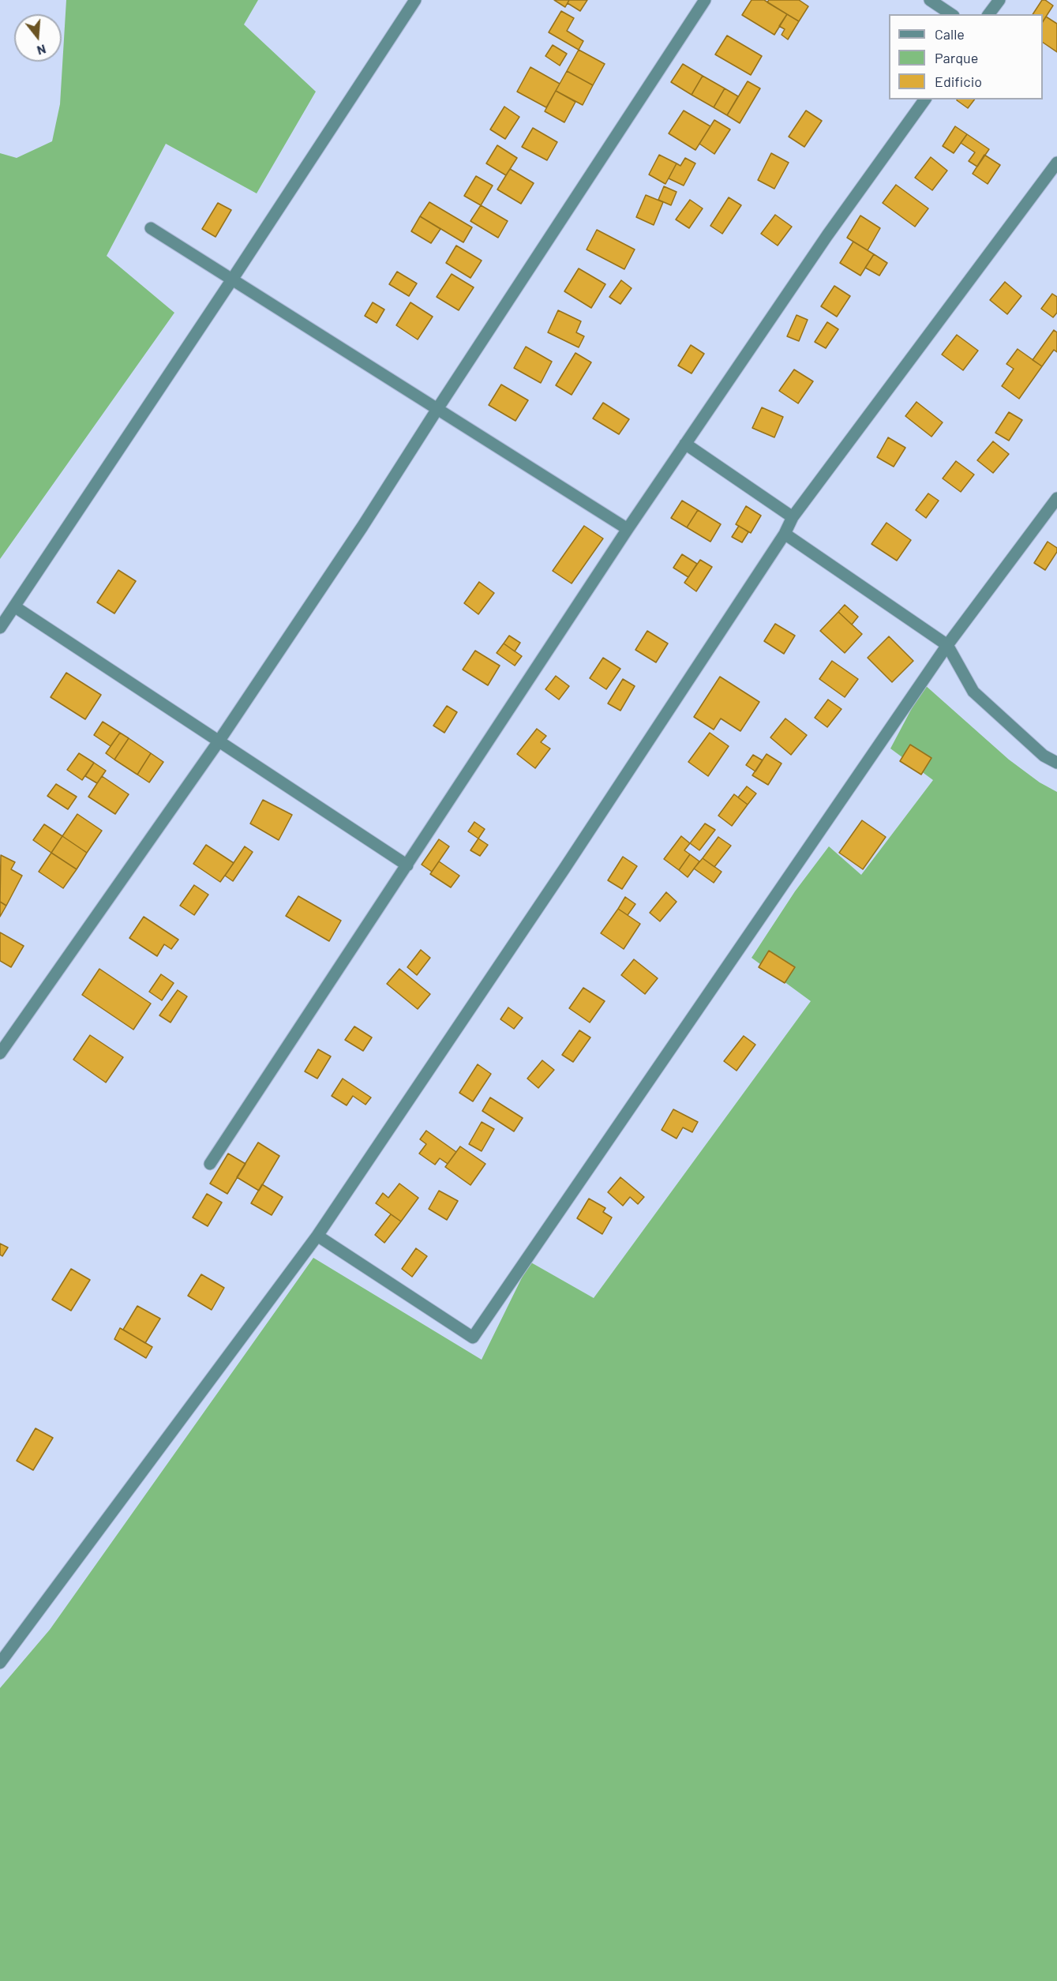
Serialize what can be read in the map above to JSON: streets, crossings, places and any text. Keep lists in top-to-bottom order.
{
  "legend": ["Calle", "Parque", "Edificio"],
  "north": "bottom"
}
